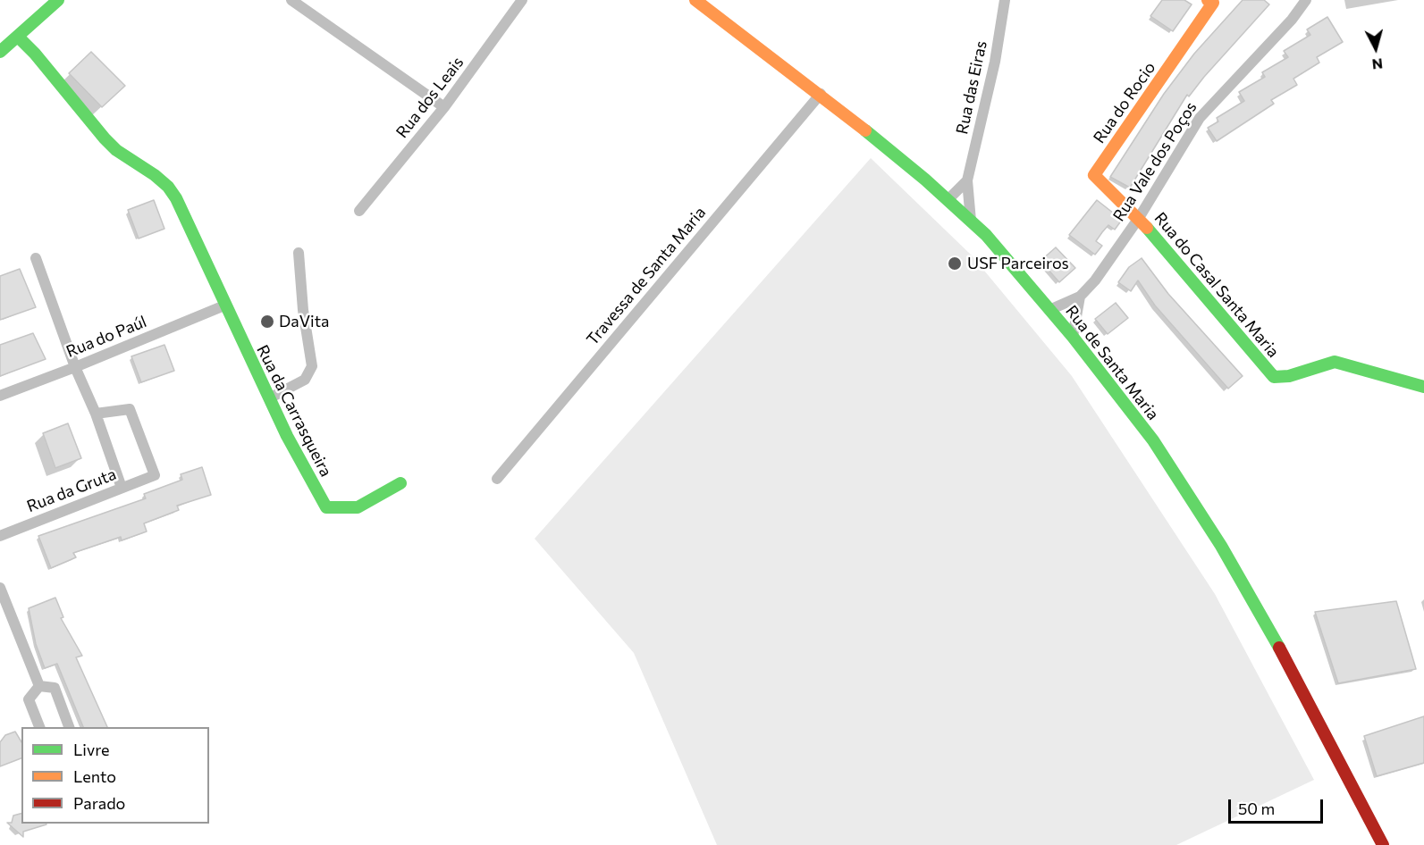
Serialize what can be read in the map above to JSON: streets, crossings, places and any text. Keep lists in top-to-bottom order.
{
  "streets": {
    "street": [
      "Rua das Eiras",
      "Rua dos Leais",
      "Rua do Rocio",
      "Rua Vale dos Poços",
      "Travessa de Santa Maria",
      "Rua do Casal Santa Maria",
      "Rua do Paúl",
      "Rua de Santa Maria",
      "Rua da Carrasqueira",
      "Rua da Gruta"
    ]
  },
  "crossings": [
    ["Rua das Eiras", "Rua de Santa Maria"],
    ["Rua do Rocio", "Rua Vale dos Poços"],
    ["Rua do Rocio", "Rua do Casal Santa Maria"],
    ["Rua Vale dos Poços", "Rua do Casal Santa Maria"],
    ["Rua Vale dos Poços", "Rua de Santa Maria"],
    ["Travessa de Santa Maria", "Rua de Santa Maria"],
    ["Rua do Paúl", "Rua da Carrasqueira"]
  ],
  "places": ["USF Parceiros", "DaVita"],
  "legend": ["Livre", "Lento", "Parado"],
  "scale_bar": "50 m",
  "north": "bottom"
}
